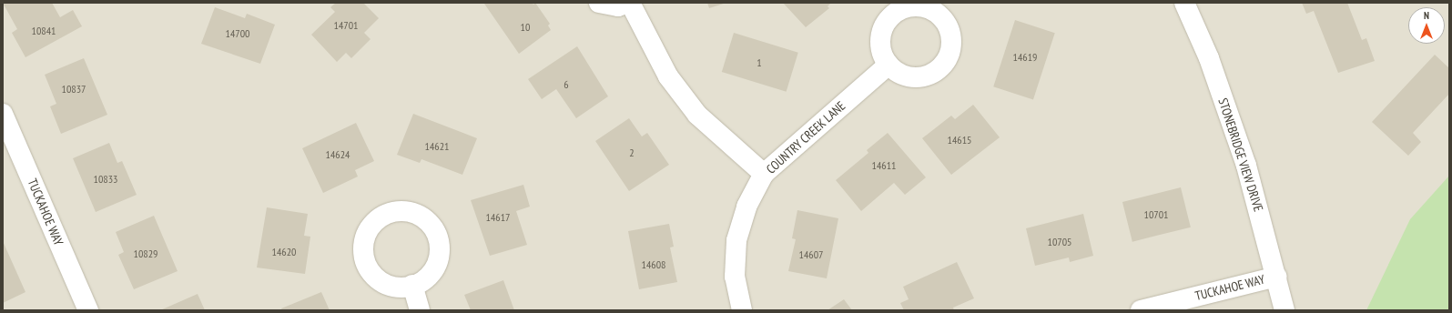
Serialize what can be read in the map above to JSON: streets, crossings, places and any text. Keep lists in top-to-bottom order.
{
  "streets": {
    "street": ["COUNTRY CREEK LANE", "STONEBRIDGE VIEW DRIVE", "TUCKAHOE WAY"]
  },
  "crossings": [
    ["STONEBRIDGE VIEW DRIVE", "TUCKAHOE WAY"]
  ],
  "house_numbers": [
    "14701",
    "10",
    "10841",
    "14700",
    "14619",
    "1",
    "6",
    "10837",
    "14615",
    "14621",
    "2",
    "14624",
    "14611",
    "10833",
    "10701",
    "14617",
    "10705",
    "14620",
    "10829",
    "14607",
    "14608"
  ],
  "north": "top"
}
